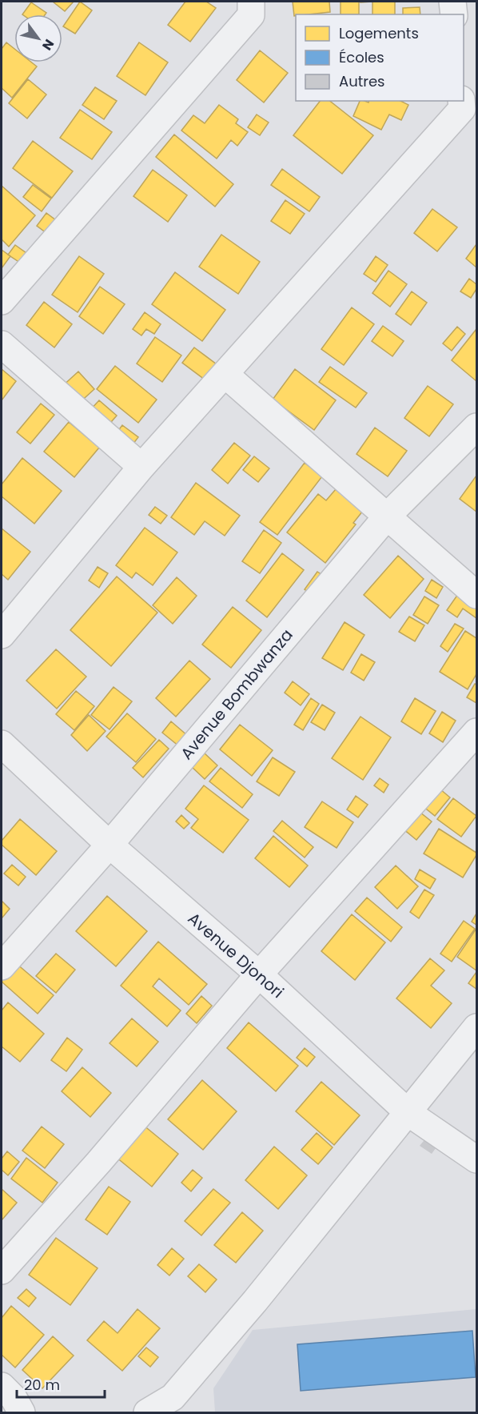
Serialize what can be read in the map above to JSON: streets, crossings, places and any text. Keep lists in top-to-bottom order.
{
  "streets": {
    "street": ["Avenue Bombwanza", "Avenue Djonori"]
  },
  "crossings": [
    ["Avenue Bombwanza", "Avenue Djonori"]
  ],
  "legend": ["Logements", "Écoles", "Autres"],
  "scale_bar": "20 m",
  "north": "bottom right"
}
